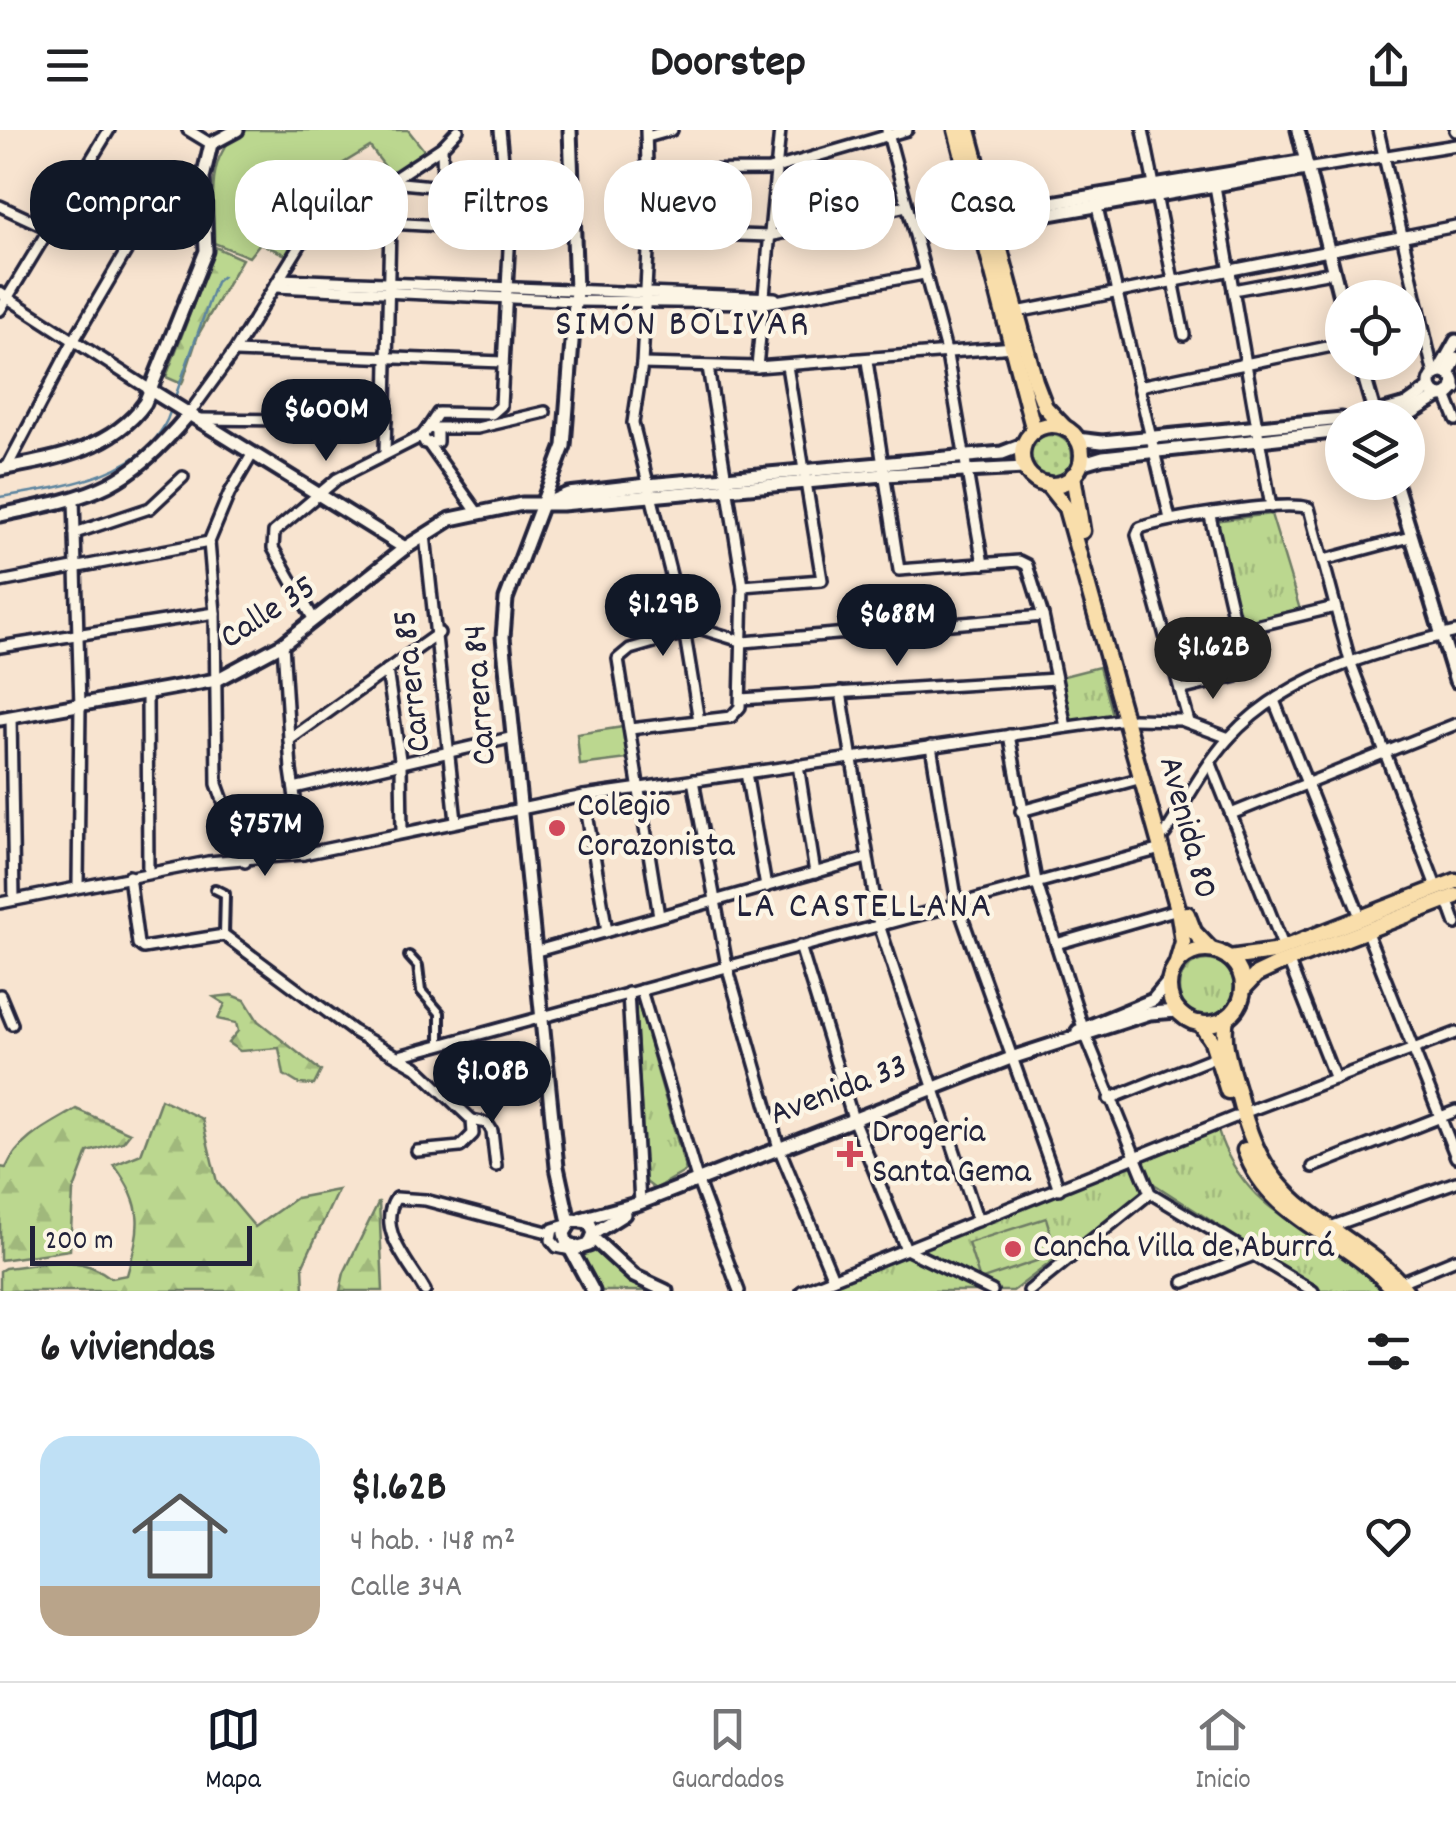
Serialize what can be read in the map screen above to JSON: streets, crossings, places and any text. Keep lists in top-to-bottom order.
{
  "streets": {
    "main road": ["Avenida 80"],
    "street": [
      "Calle 35",
      "Carrera 85",
      "Carrera 84",
      "Avenida 33"
    ]
  },
  "crossings": [
    ["Calle 35", "Carrera 85"],
    ["Calle 35", "Carrera 84"],
    ["Calle 35", "Avenida 80"],
    ["Carrera 84", "Avenida 33"],
    ["Avenida 80", "Avenida 33"]
  ],
  "districts": ["SIMÓN BOLIVAR", "LA CASTELLANA"],
  "places": {
    "other": ["Colegio Corazonista", "Cancha Villa de Aburrá"],
    "health": ["Drogeria Santa Gema"]
  },
  "scale_bar": "200 m",
  "page": {
    "header": "Doorstep",
    "chip": [
      "Comprar",
      "Alquilar",
      "Filtros",
      "Nuevo",
      "Piso",
      "Casa"
    ],
    "price": [
      "$600M",
      "$1.29B",
      "$688M",
      "$1.62B",
      "$757M",
      "$1.08B"
    ],
    "scale": "200 m",
    "heading": "6 viviendas",
    "list": [
      {
        "name": "$1.62B",
        "note": "4 hab. · 148 m² · Calle 34A"
      }
    ],
    "tabs": ["Mapa", "Guardados", "Inicio"]
  }
}
